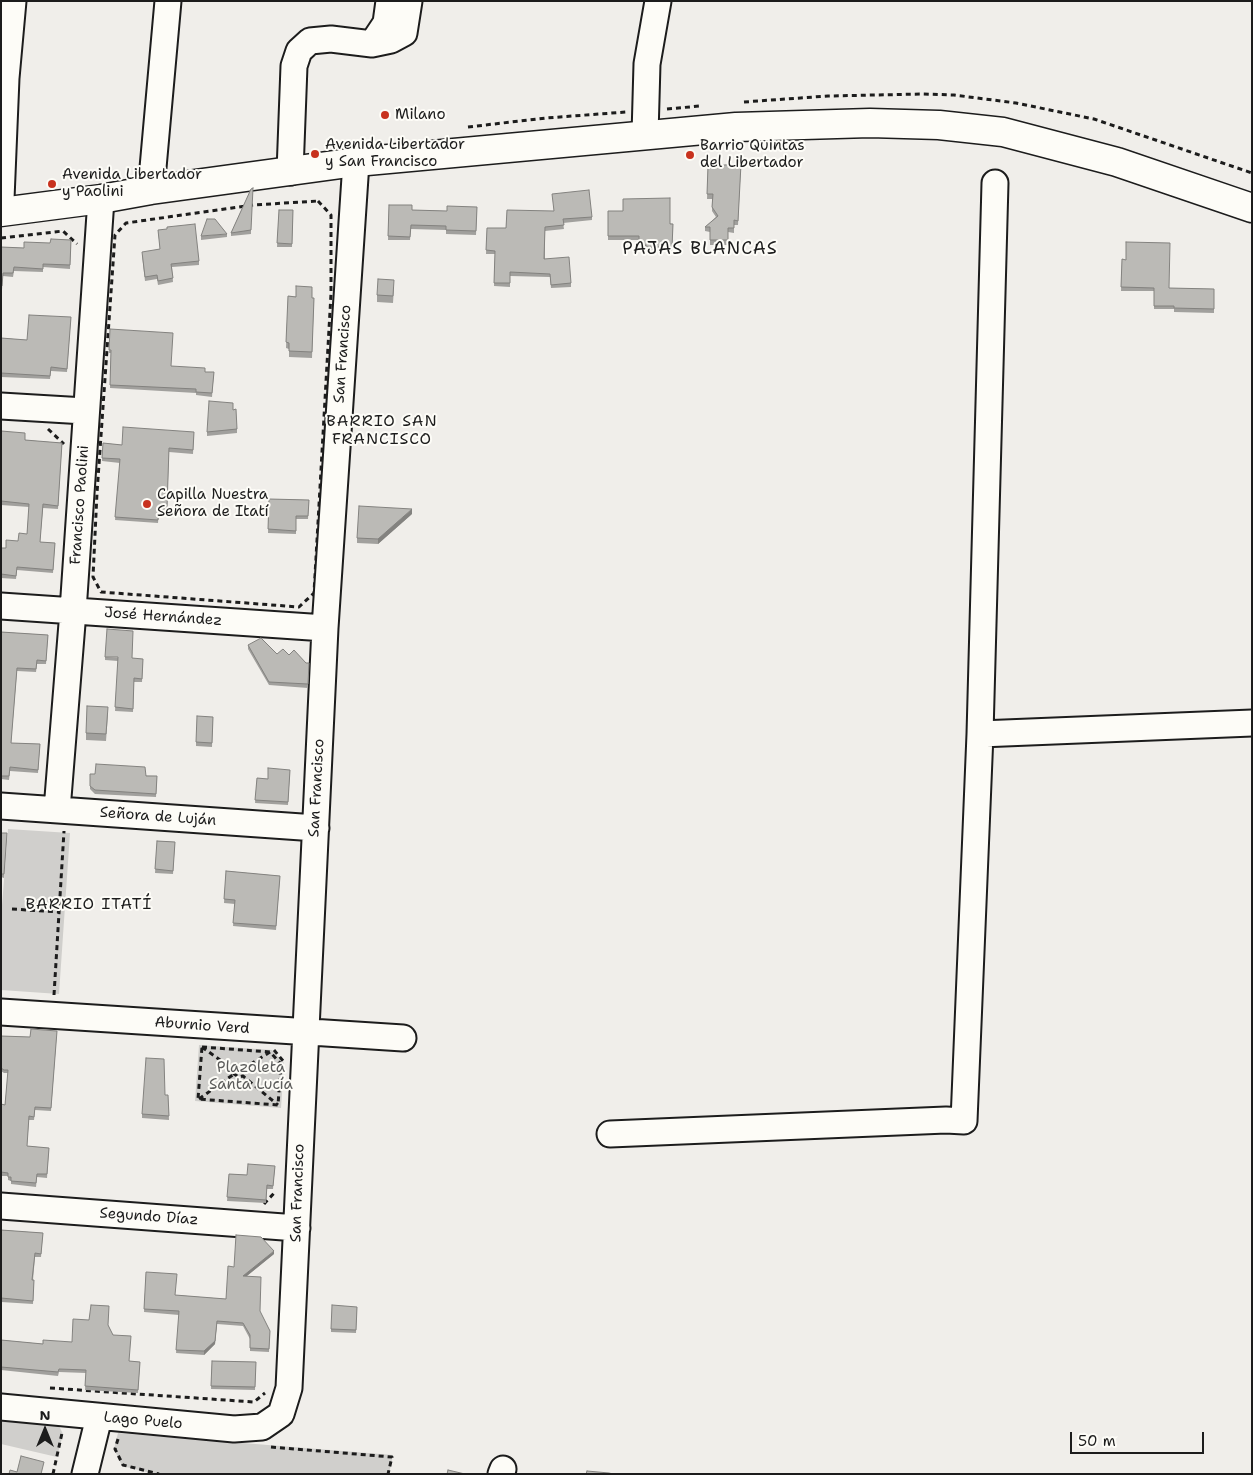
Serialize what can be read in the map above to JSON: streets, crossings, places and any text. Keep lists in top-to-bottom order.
{
  "streets": {
    "street": [
      "San Francisco",
      "Francisco Paolini",
      "José Hernández",
      "Señora de Luján",
      "Aburnio Verd",
      "Segundo Díaz",
      "Lago Puelo"
    ]
  },
  "crossings": [
    ["San Francisco", "José Hernández"],
    ["San Francisco", "Señora de Luján"],
    ["San Francisco", "Aburnio Verd"],
    ["San Francisco", "Segundo Díaz"],
    ["San Francisco", "Lago Puelo"],
    ["Francisco Paolini", "José Hernández"],
    ["Francisco Paolini", "Señora de Luján"]
  ],
  "districts": ["PAJAS BLANCAS", "BARRIO SAN FRANCISCO", "BARRIO ITATÍ"],
  "parks": ["Plazoleta Santa Lucía"],
  "places": [
    "Milano",
    "Avenida Libertador y San Francisco",
    "Barrio Quintas del Libertador",
    "Avenida Libertador y Paolini",
    "Capilla Nuestra Señora de Itatí"
  ],
  "scale_bar": "50 m",
  "north": "top"
}
